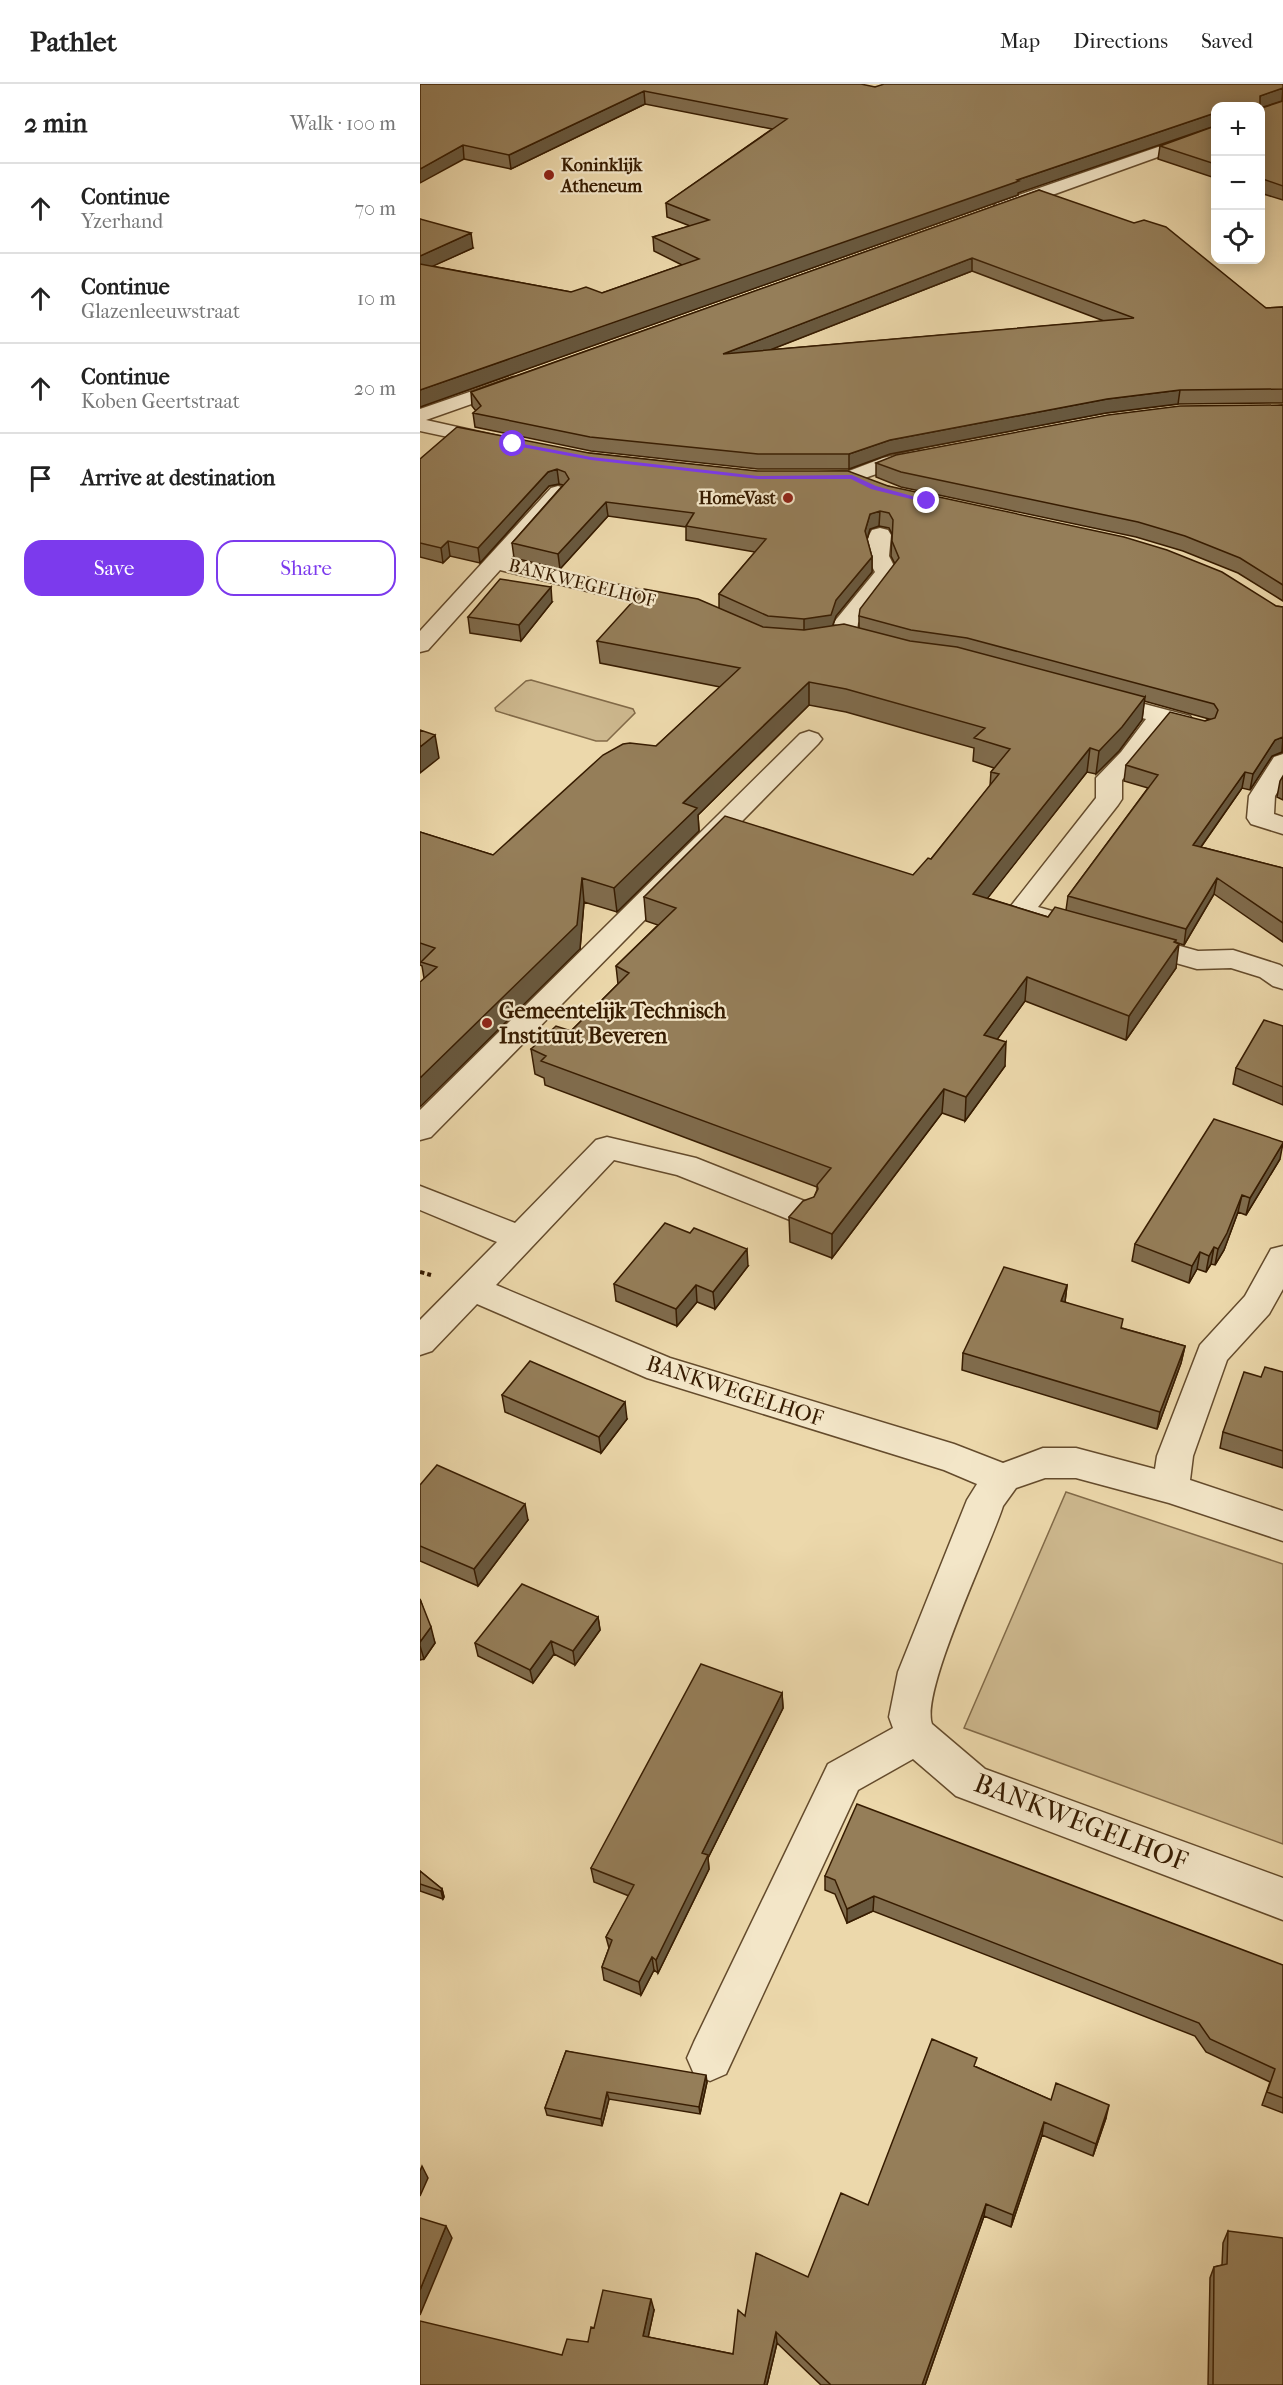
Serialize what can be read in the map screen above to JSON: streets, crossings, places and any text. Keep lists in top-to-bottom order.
{
  "streets": {
    "street": ["BANKWEGELHOF"]
  },
  "places": ["Koninklijk Atheneum", "HomeVast", "Gemeentelijk Technisch Instituut Beveren"],
  "page": {
    "header": "Pathlet",
    "nav": ["Map", "Directions", "Saved"],
    "heading": ["2 min", "Walk · 100 m"],
    "map_buttons": ["+", "−"],
    "list": [
      ["Continue", "Yzerhand", "70 m"],
      ["Continue", "Glazenleeuwstraat", "10 m"],
      ["Continue", "Koben Geertstraat", "20 m"],
      "Arrive at destination"
    ],
    "buttons": ["Save", "Share"]
  }
}
